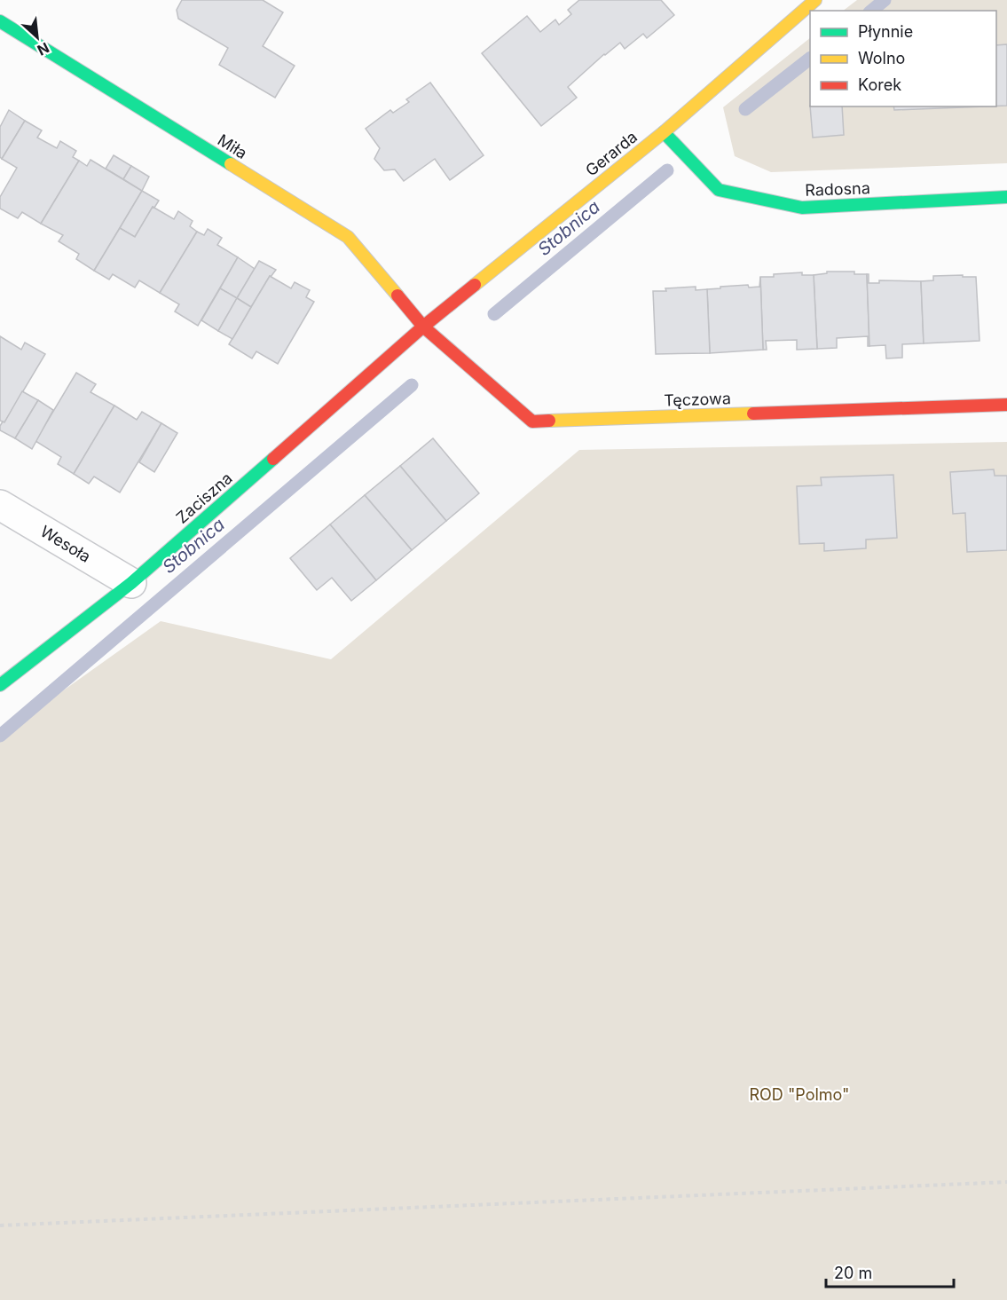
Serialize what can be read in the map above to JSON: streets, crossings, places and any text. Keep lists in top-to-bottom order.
{
  "streets": {
    "street": [
      "Miła",
      "Gerarda",
      "Radosna",
      "Tęczowa",
      "Zaciszna",
      "Wesoła"
    ]
  },
  "crossings": [
    ["Miła", "Gerarda"],
    ["Miła", "Tęczowa"],
    ["Miła", "Zaciszna"],
    ["Gerarda", "Radosna"],
    ["Gerarda", "Tęczowa"],
    ["Gerarda", "Zaciszna"],
    ["Tęczowa", "Zaciszna"],
    ["Zaciszna", "Wesoła"]
  ],
  "water": ["Stobnica"],
  "parks": ["ROD \"Polmo\""],
  "legend": ["Płynnie", "Wolno", "Korek"],
  "scale_bar": "20 m",
  "north": "bottom right"
}
